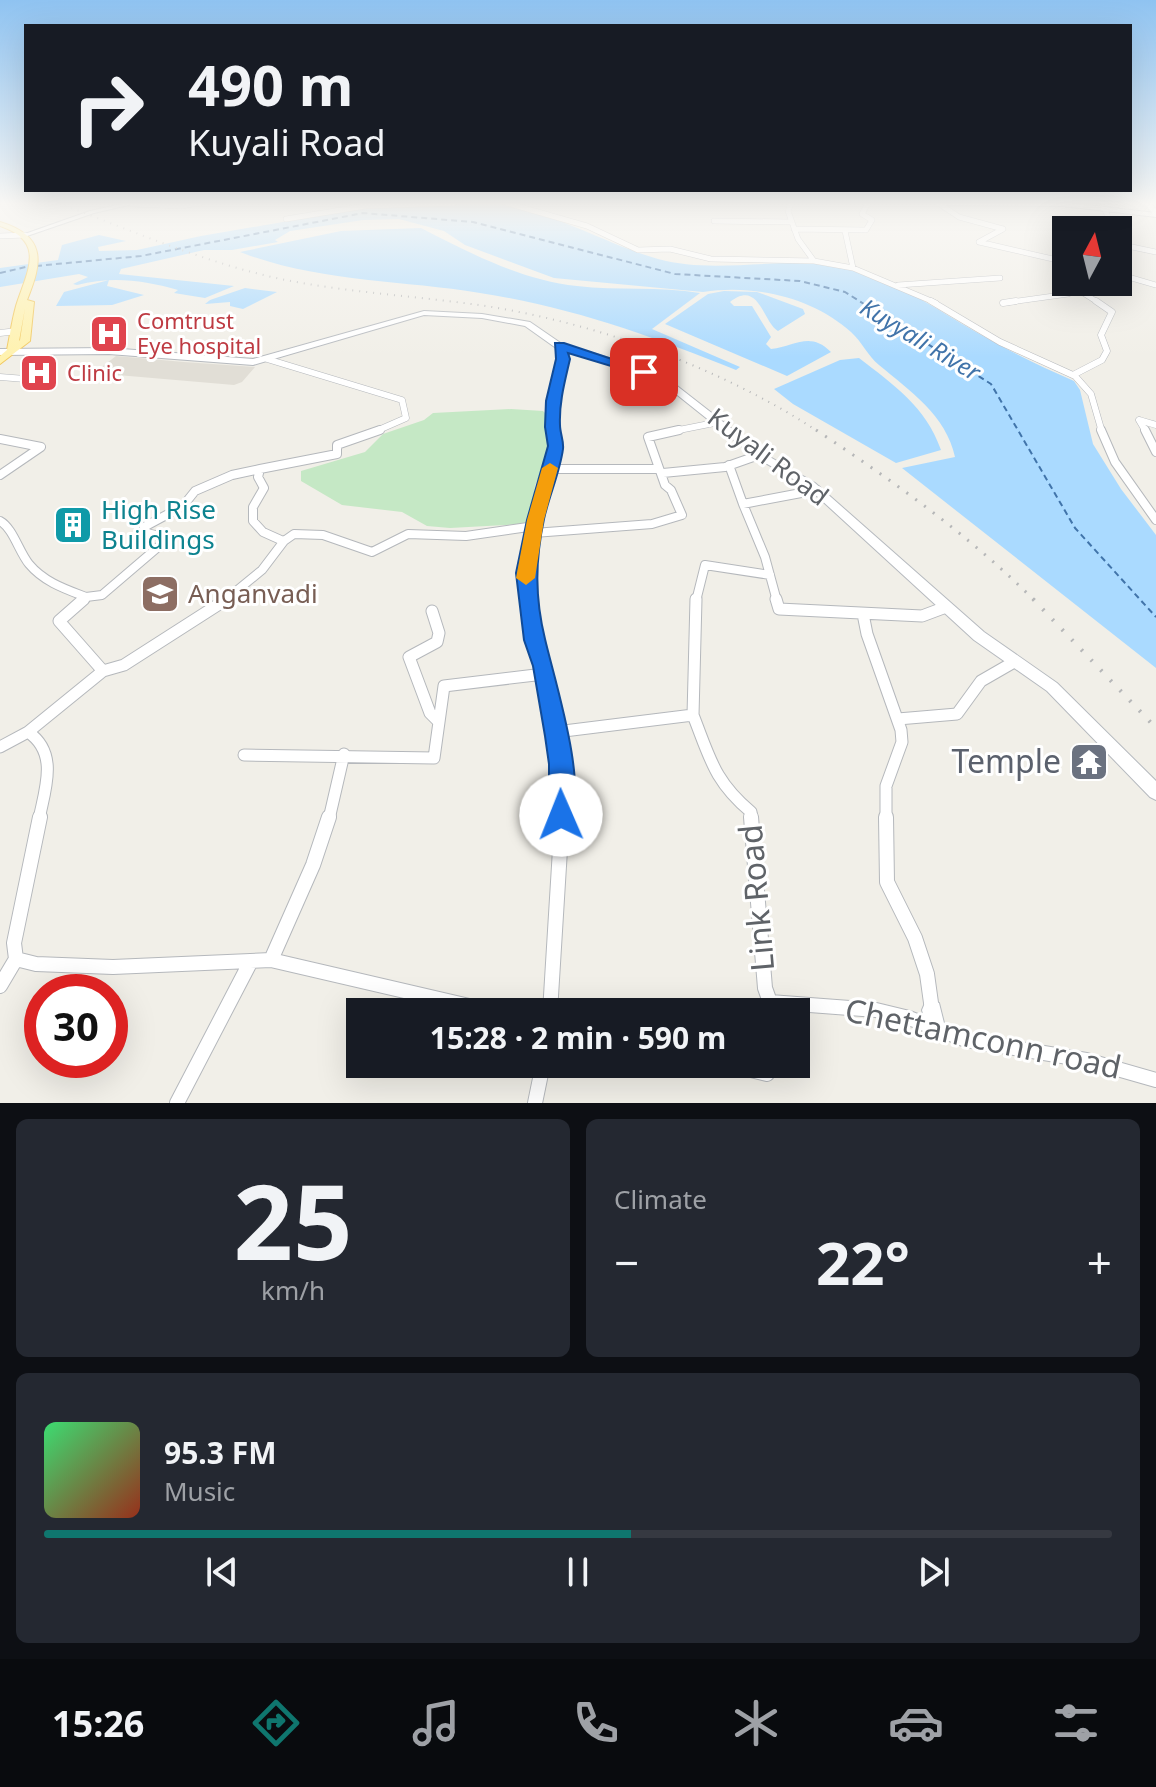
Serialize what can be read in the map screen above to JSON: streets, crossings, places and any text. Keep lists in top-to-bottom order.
{
  "streets": {
    "main road": ["Kuyali Road"],
    "street": ["Link Road", "Chettamconn road"]
  },
  "water": ["Kuyyali River"],
  "places": {
    "hospital": ["Comtrust Eye hospital", "Clinic"],
    "building": ["High Rise Buildings"],
    "school or university": ["Anganvadi"],
    "temple": ["Temple"]
  },
  "north": "top",
  "page": {
    "turn": ["490 m", "Kuyali Road"],
    "limit": "30",
    "trip": "15:28 · 2 min · 590 m",
    "tile": [
      ["25", "km/h"],
      "Climate"
    ],
    "heat": ["−", "22°", "+"],
    "song": ["95.3 FM", "Music"],
    "tabs": "15:26"
  }
}
